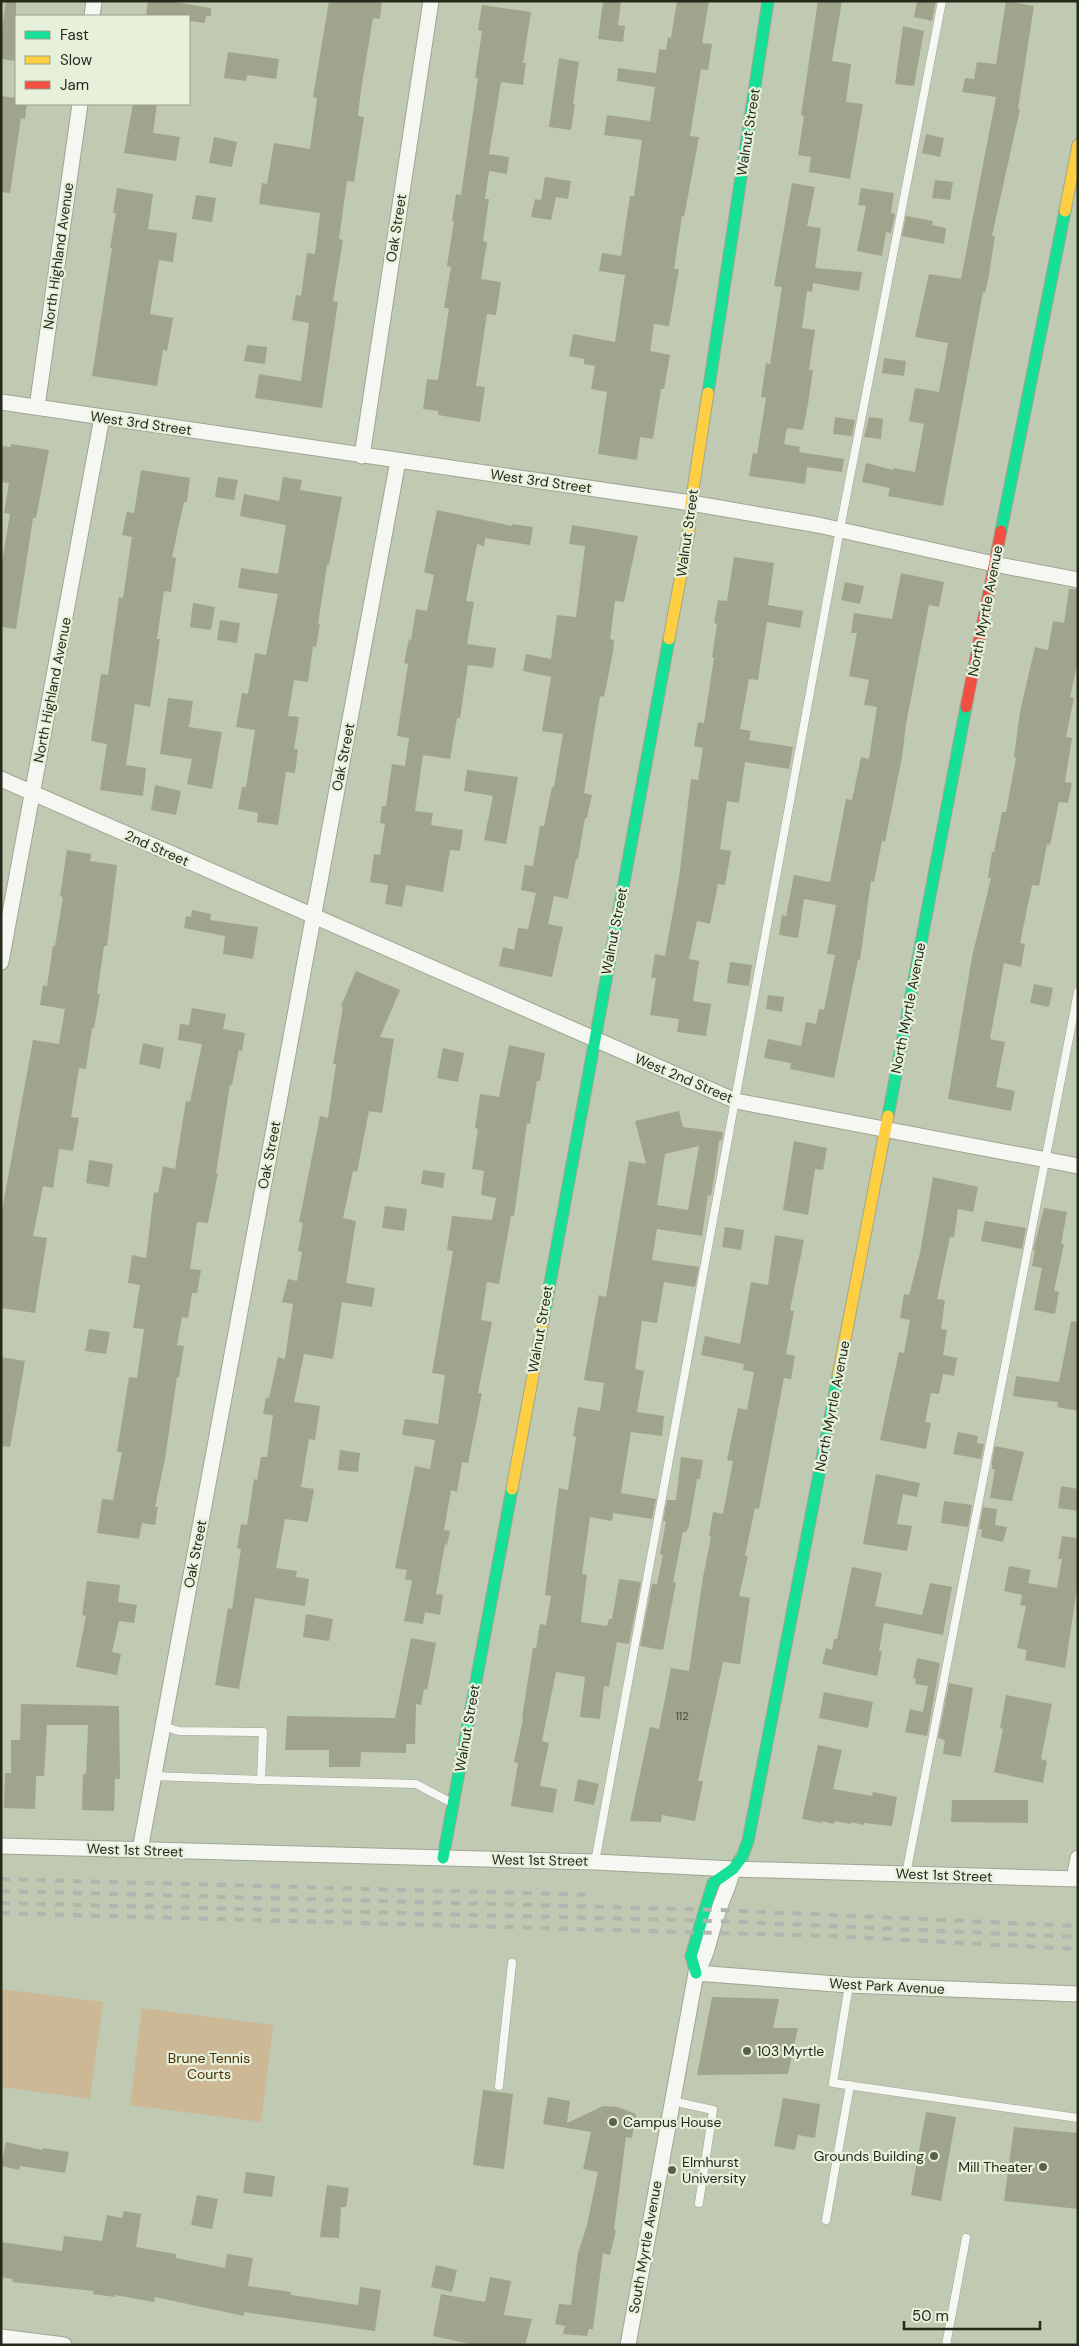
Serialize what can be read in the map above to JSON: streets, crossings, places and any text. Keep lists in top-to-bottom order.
{
  "streets": {
    "street": [
      "Walnut Street",
      "Oak Street",
      "North Highland Avenue",
      "West 3rd Street",
      "North Myrtle Avenue",
      "2nd Street",
      "West 2nd Street",
      "West 1st Street",
      "West Park Avenue",
      "South Myrtle Avenue"
    ]
  },
  "crossings": [
    ["Walnut Street", "West 3rd Street"],
    ["Walnut Street", "West 2nd Street"],
    ["Walnut Street", "West 1st Street"],
    ["Oak Street", "West 3rd Street"],
    ["Oak Street", "2nd Street"],
    ["Oak Street", "West 2nd Street"],
    ["Oak Street", "West 1st Street"],
    ["North Highland Avenue", "West 3rd Street"],
    ["North Highland Avenue", "2nd Street"],
    ["West 3rd Street", "North Myrtle Avenue"],
    ["North Myrtle Avenue", "West 2nd Street"],
    ["North Myrtle Avenue", "West 1st Street"],
    ["North Myrtle Avenue", "South Myrtle Avenue"],
    ["2nd Street", "West 2nd Street"],
    ["West 1st Street", "South Myrtle Avenue"],
    ["West Park Avenue", "South Myrtle Avenue"]
  ],
  "parks": ["Brune Tennis Courts"],
  "places": [
    "103 Myrtle",
    "Campus House",
    "Grounds Building",
    "Mill Theater",
    "Elmhurst University"
  ],
  "house_numbers": ["112"],
  "legend": ["Fast", "Slow", "Jam"],
  "scale_bar": "50 m"
}
